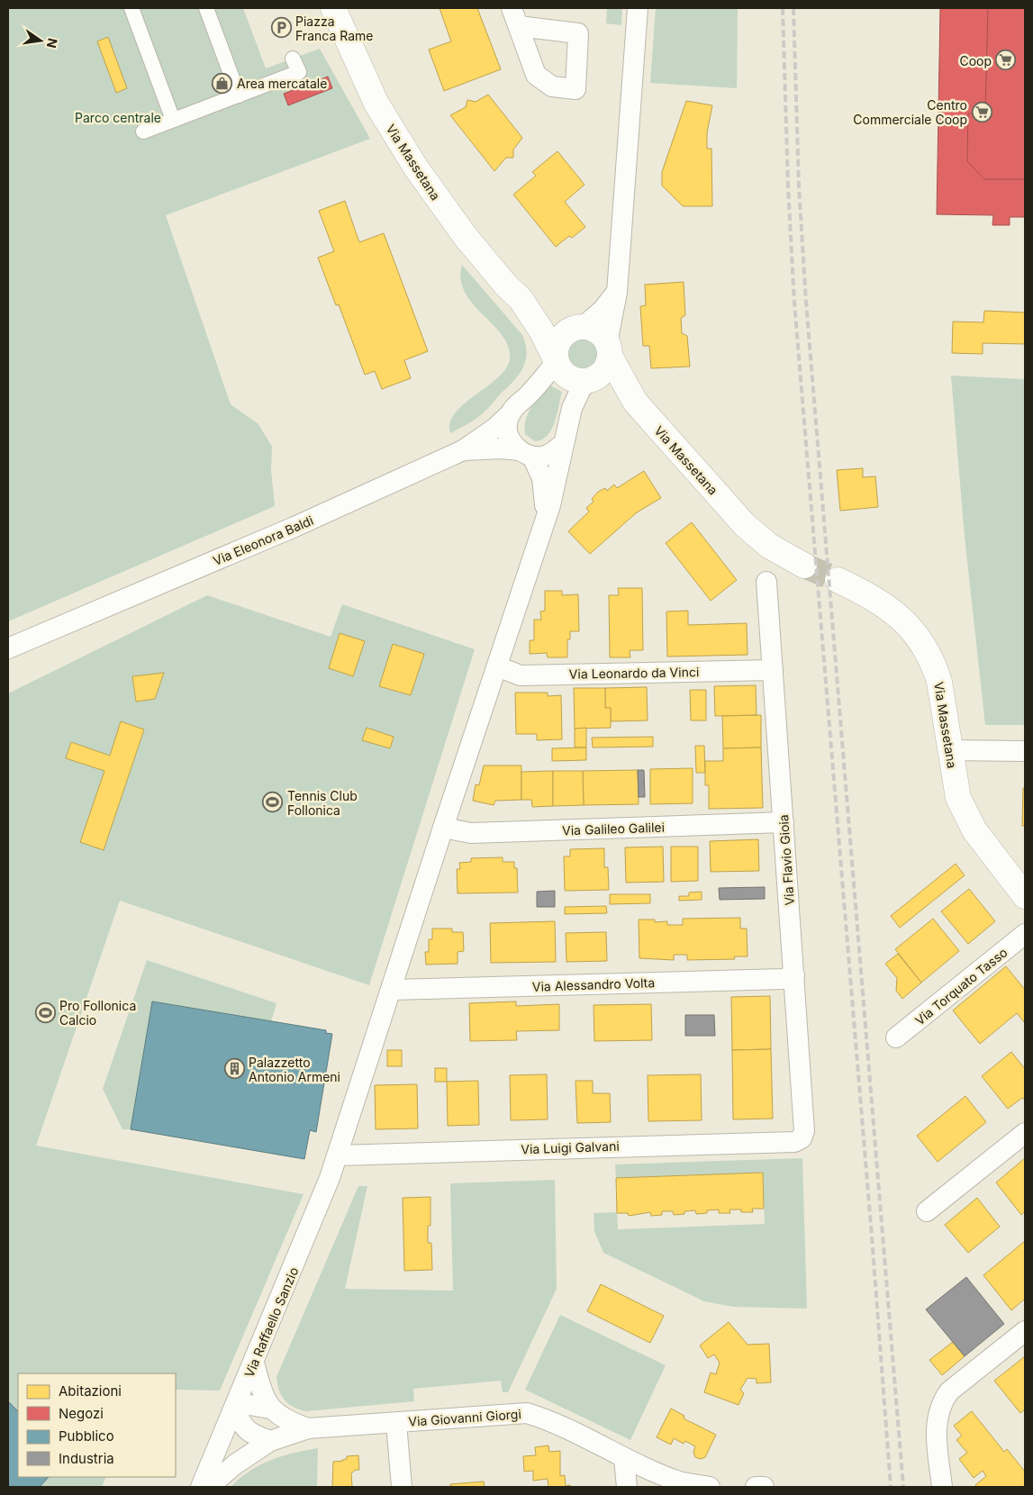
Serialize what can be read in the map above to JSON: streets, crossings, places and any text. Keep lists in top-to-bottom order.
{
  "streets": {
    "main road": ["Via Massetana"],
    "street": [
      "Via Eleonora Baldi",
      "Via Leonardo da Vinci",
      "Via Galileo Galilei",
      "Via Flavio Gioia",
      "Via Alessandro Volta",
      "Via Torquato Tasso",
      "Via Luigi Galvani",
      "Via Raffaello Sanzio",
      "Via Giovanni Giorgi"
    ]
  },
  "crossings": [
    ["Via Leonardo da Vinci", "Via Flavio Gioia"],
    ["Via Leonardo da Vinci", "Via Raffaello Sanzio"],
    ["Via Galileo Galilei", "Via Flavio Gioia"],
    ["Via Galileo Galilei", "Via Raffaello Sanzio"],
    ["Via Flavio Gioia", "Via Alessandro Volta"],
    ["Via Flavio Gioia", "Via Luigi Galvani"],
    ["Via Alessandro Volta", "Via Raffaello Sanzio"],
    ["Via Luigi Galvani", "Via Raffaello Sanzio"],
    ["Via Raffaello Sanzio", "Via Giovanni Giorgi"]
  ],
  "parks": ["Parco centrale"],
  "places": {
    "parking": ["Piazza Franca Rame"],
    "supermarket": ["Coop", "Centro Commerciale Coop"],
    "shop": ["Area mercatale"],
    "sports": ["Tennis Club Follonica", "Pro Follonica Calcio"],
    "building": ["Palazzetto Antonio Armeni"]
  },
  "legend": [
    "Abitazioni",
    "Negozi",
    "Pubblico",
    "Industria"
  ],
  "north": "right"
}
